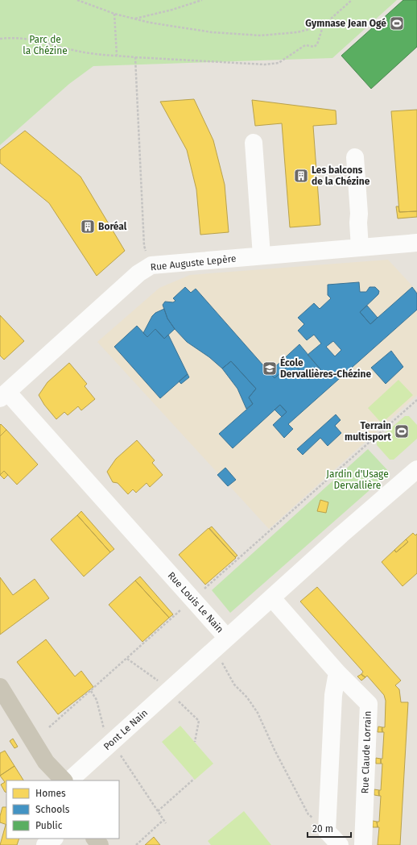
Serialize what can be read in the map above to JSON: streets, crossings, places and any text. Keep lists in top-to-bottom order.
{
  "streets": {
    "street": [
      "Rue Auguste Lepère",
      "Rue Louis Le Nain",
      "Pont Le Nain",
      "Rue Claude Lorrain"
    ]
  },
  "crossings": [
    ["Rue Auguste Lepère", "Rue Louis Le Nain"],
    ["Rue Louis Le Nain", "Pont Le Nain"],
    ["Rue Louis Le Nain", "Rue Claude Lorrain"]
  ],
  "parks": ["Parc de la Chézine", "Jardin d'Usage Dervallière"],
  "places": {
    "sports": ["Gymnase Jean Ogé", "Terrain multisport"],
    "building": ["Les balcons de la Chézine", "Boréal"],
    "school or university": ["École Dervallières-Chézine"]
  },
  "legend": ["Homes", "Schools", "Public"],
  "scale_bar": "20 m"
}
